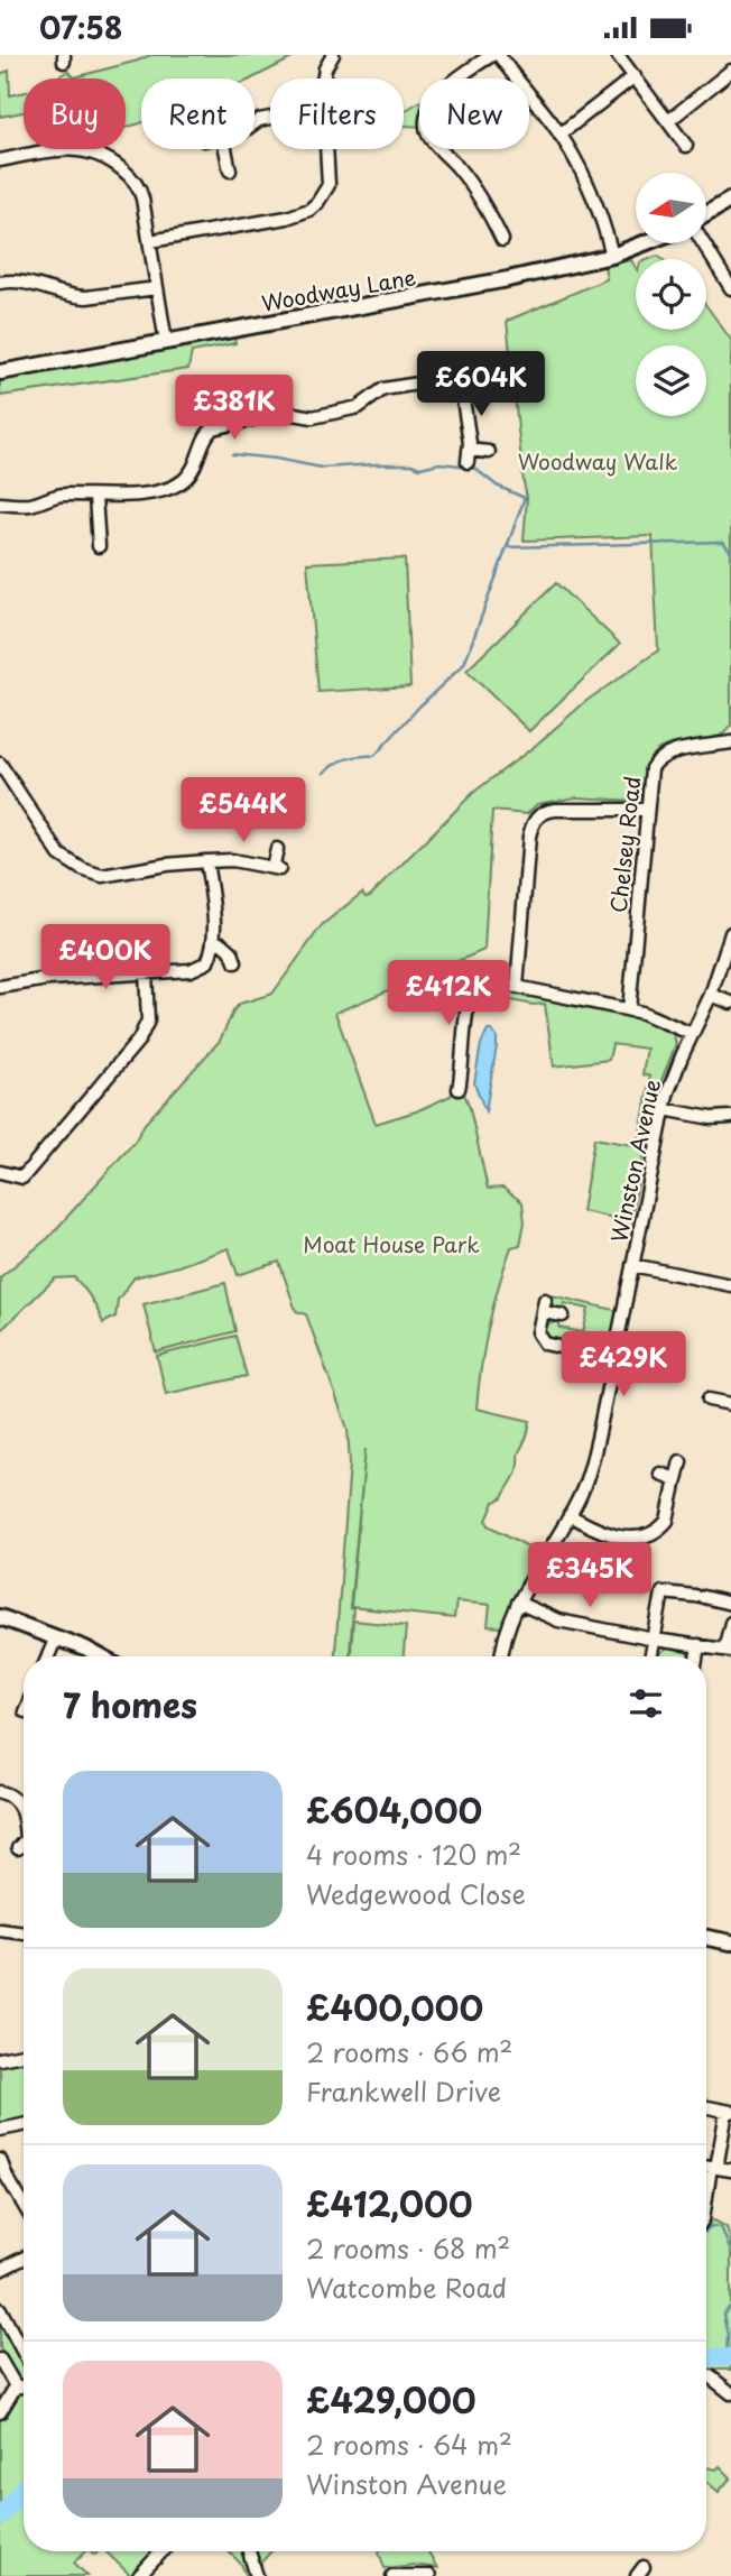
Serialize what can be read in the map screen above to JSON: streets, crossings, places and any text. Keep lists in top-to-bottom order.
{
  "streets": {
    "street": ["Woodway Lane", "Chelsey Road", "Winston Avenue"]
  },
  "parks": ["Woodway Walk", "Moat House Park"],
  "north": "left",
  "page": {
    "status": "07:58",
    "chip": [
      "Buy",
      "Rent",
      "Filters",
      "New"
    ],
    "price": [
      "£604K",
      "£381K",
      "£544K",
      "£400K",
      "£412K",
      "£429K",
      "£345K"
    ],
    "heading": "7 homes",
    "list": [
      {
        "name": "£604,000",
        "note": "4 rooms · 120 m² · Wedgewood Close"
      },
      {
        "name": "£400,000",
        "note": "2 rooms · 66 m² · Frankwell Drive"
      },
      {
        "name": "£412,000",
        "note": "2 rooms · 68 m² · Watcombe Road"
      },
      {
        "name": "£429,000",
        "note": "2 rooms · 64 m² · Winston Avenue"
      }
    ]
  }
}
